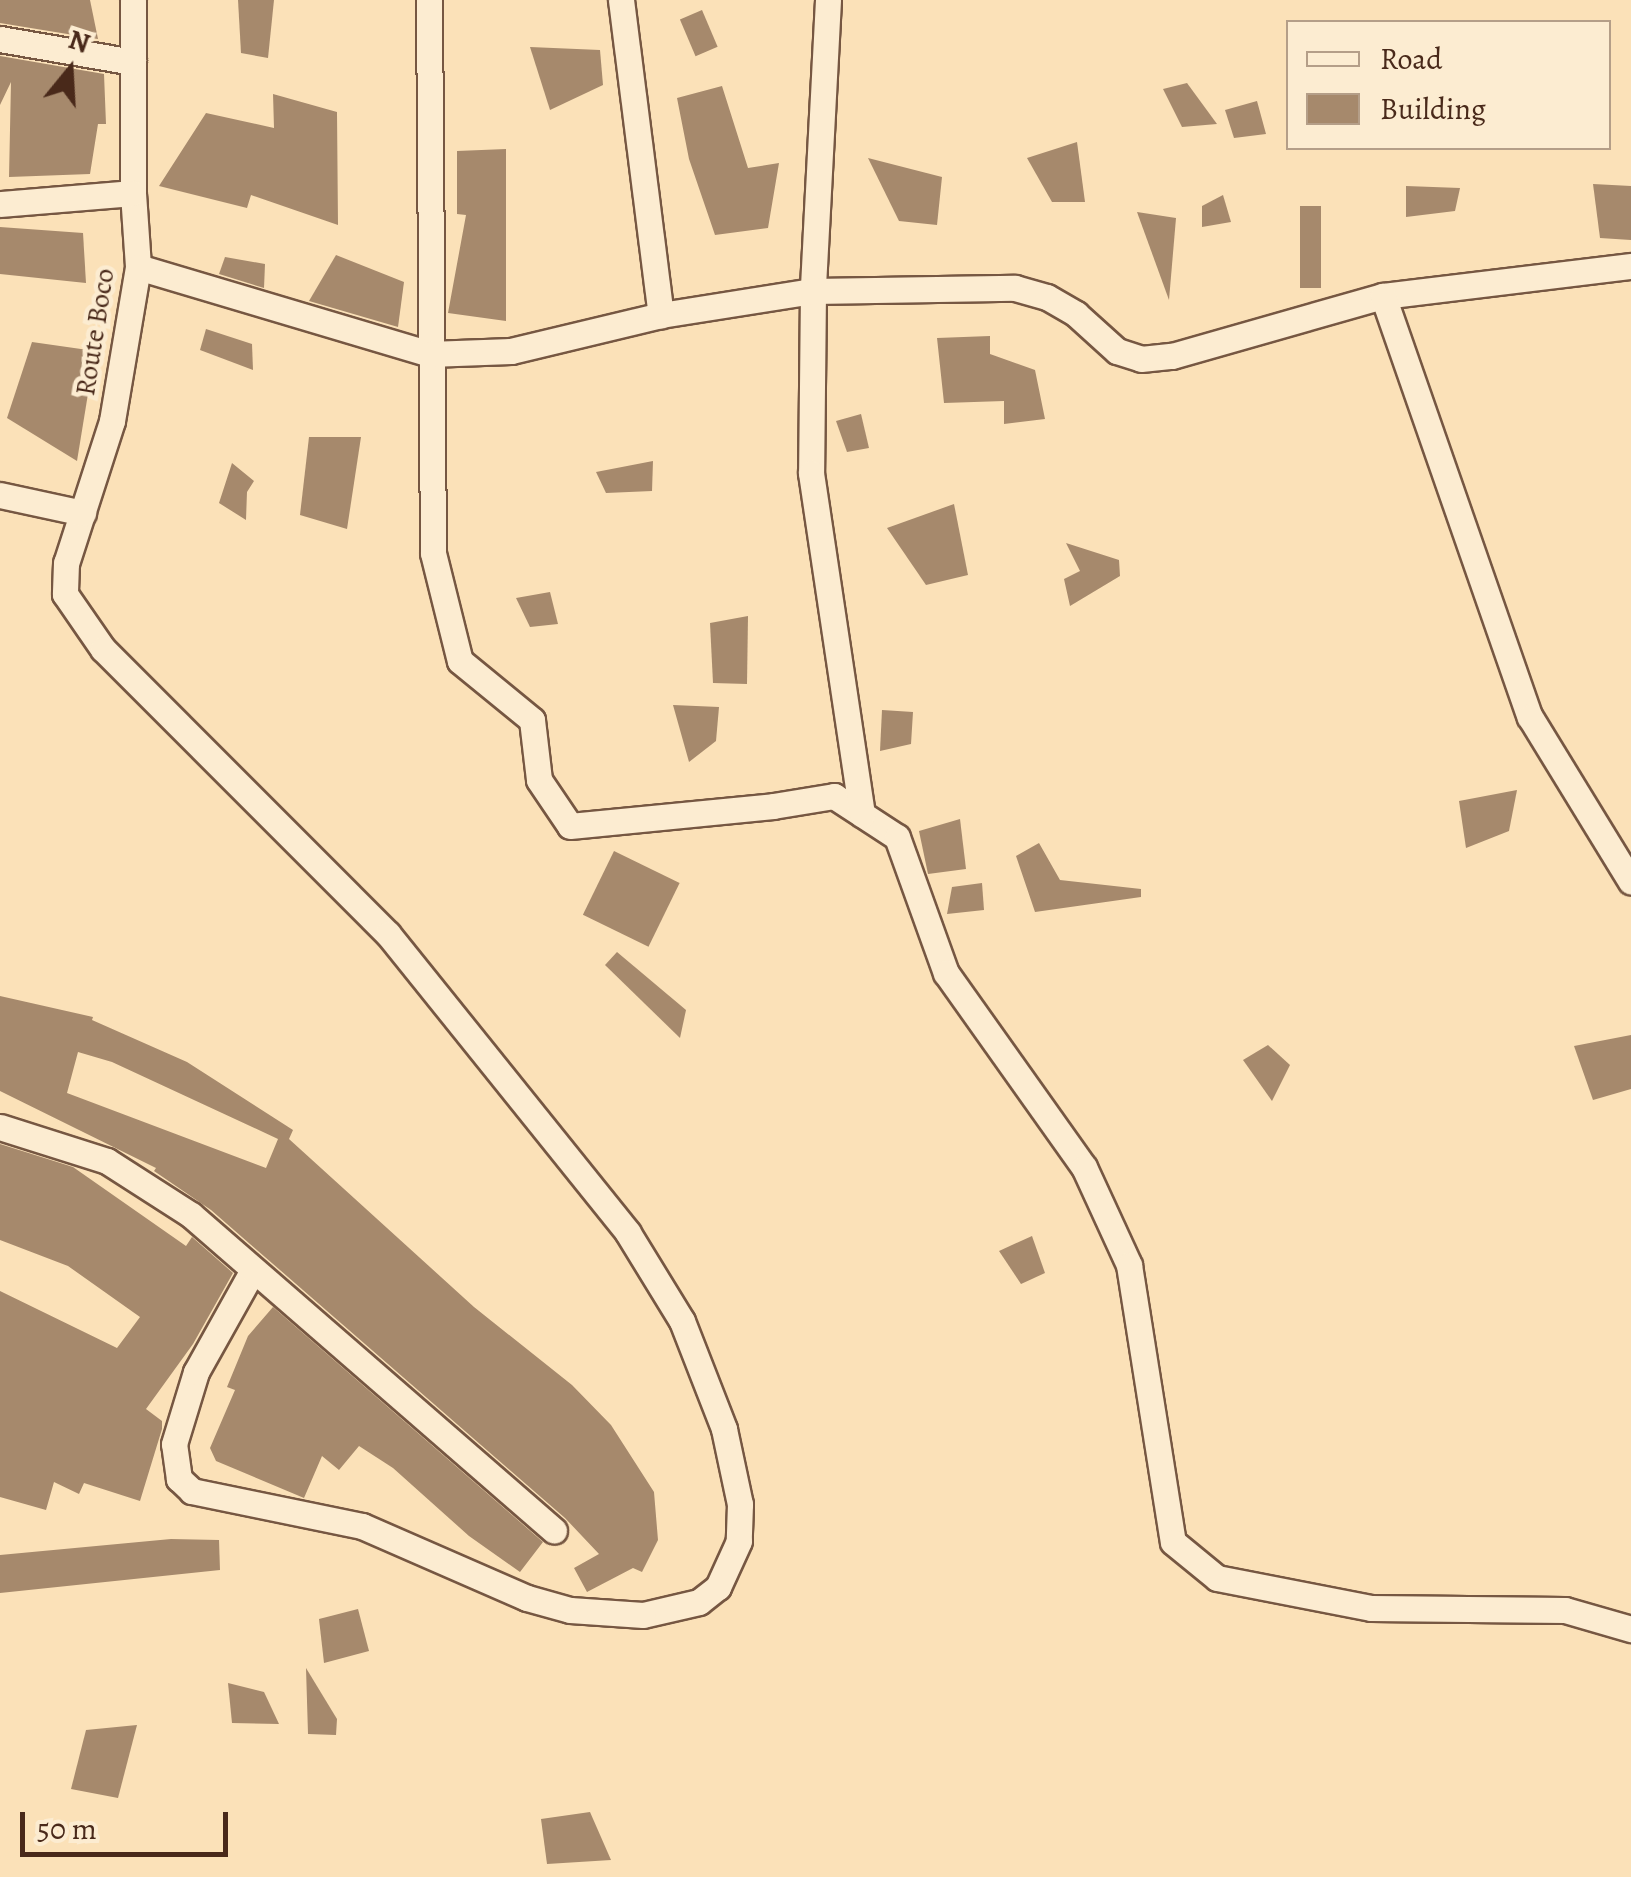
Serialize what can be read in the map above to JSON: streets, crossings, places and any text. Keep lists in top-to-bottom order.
{
  "streets": {
    "street": ["Route Boco"]
  },
  "legend": ["Road", "Building"],
  "scale_bar": "50 m",
  "north": "top"
}
